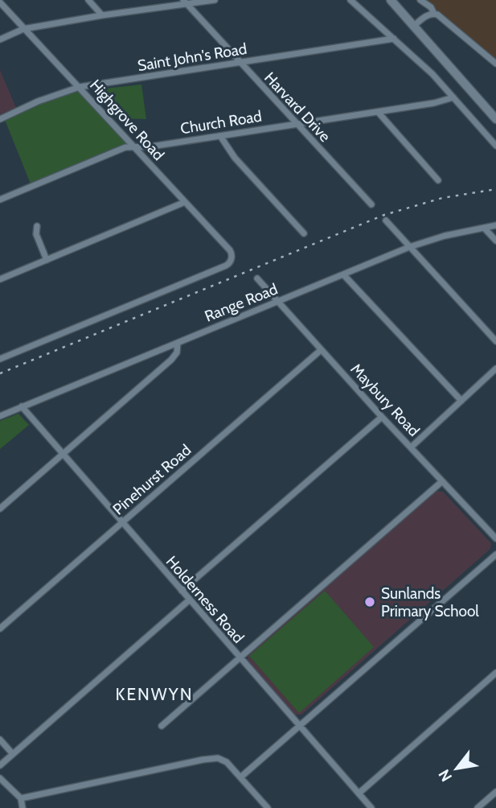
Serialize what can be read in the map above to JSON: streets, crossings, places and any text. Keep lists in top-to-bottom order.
{
  "streets": {
    "street": [
      "Saint John's Road",
      "Harvard Drive",
      "Highgrove Road",
      "Church Road",
      "Range Road",
      "Maybury Road",
      "Pinehurst Road",
      "Holderness Road"
    ]
  },
  "crossings": [
    ["Saint John's Road", "Harvard Drive"],
    ["Saint John's Road", "Highgrove Road"],
    ["Harvard Drive", "Church Road"],
    ["Highgrove Road", "Church Road"],
    ["Range Road", "Maybury Road"],
    ["Range Road", "Holderness Road"],
    ["Maybury Road", "Pinehurst Road"],
    ["Pinehurst Road", "Holderness Road"]
  ],
  "districts": ["KENWYN"],
  "places": ["Sunlands Primary School"],
  "north": "bottom left"
}
